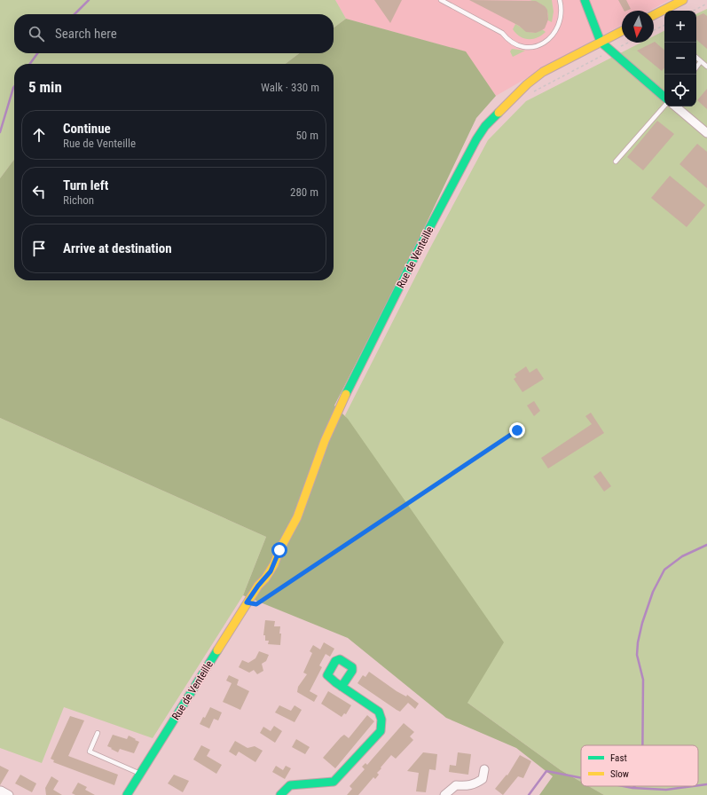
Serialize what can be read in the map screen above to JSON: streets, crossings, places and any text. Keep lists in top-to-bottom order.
{
  "streets": {
    "street": ["Rue de Venteille"]
  },
  "legend": ["Fast", "Slow"],
  "north": "bottom",
  "page": {
    "map_buttons": ["+", "−"],
    "search": "Search here",
    "heading": ["5 min", "Walk · 330 m"],
    "list": [
      ["Continue", "Rue de Venteille", "50 m"],
      ["Turn left", "Richon", "280 m"],
      "Arrive at destination"
    ]
  }
}
